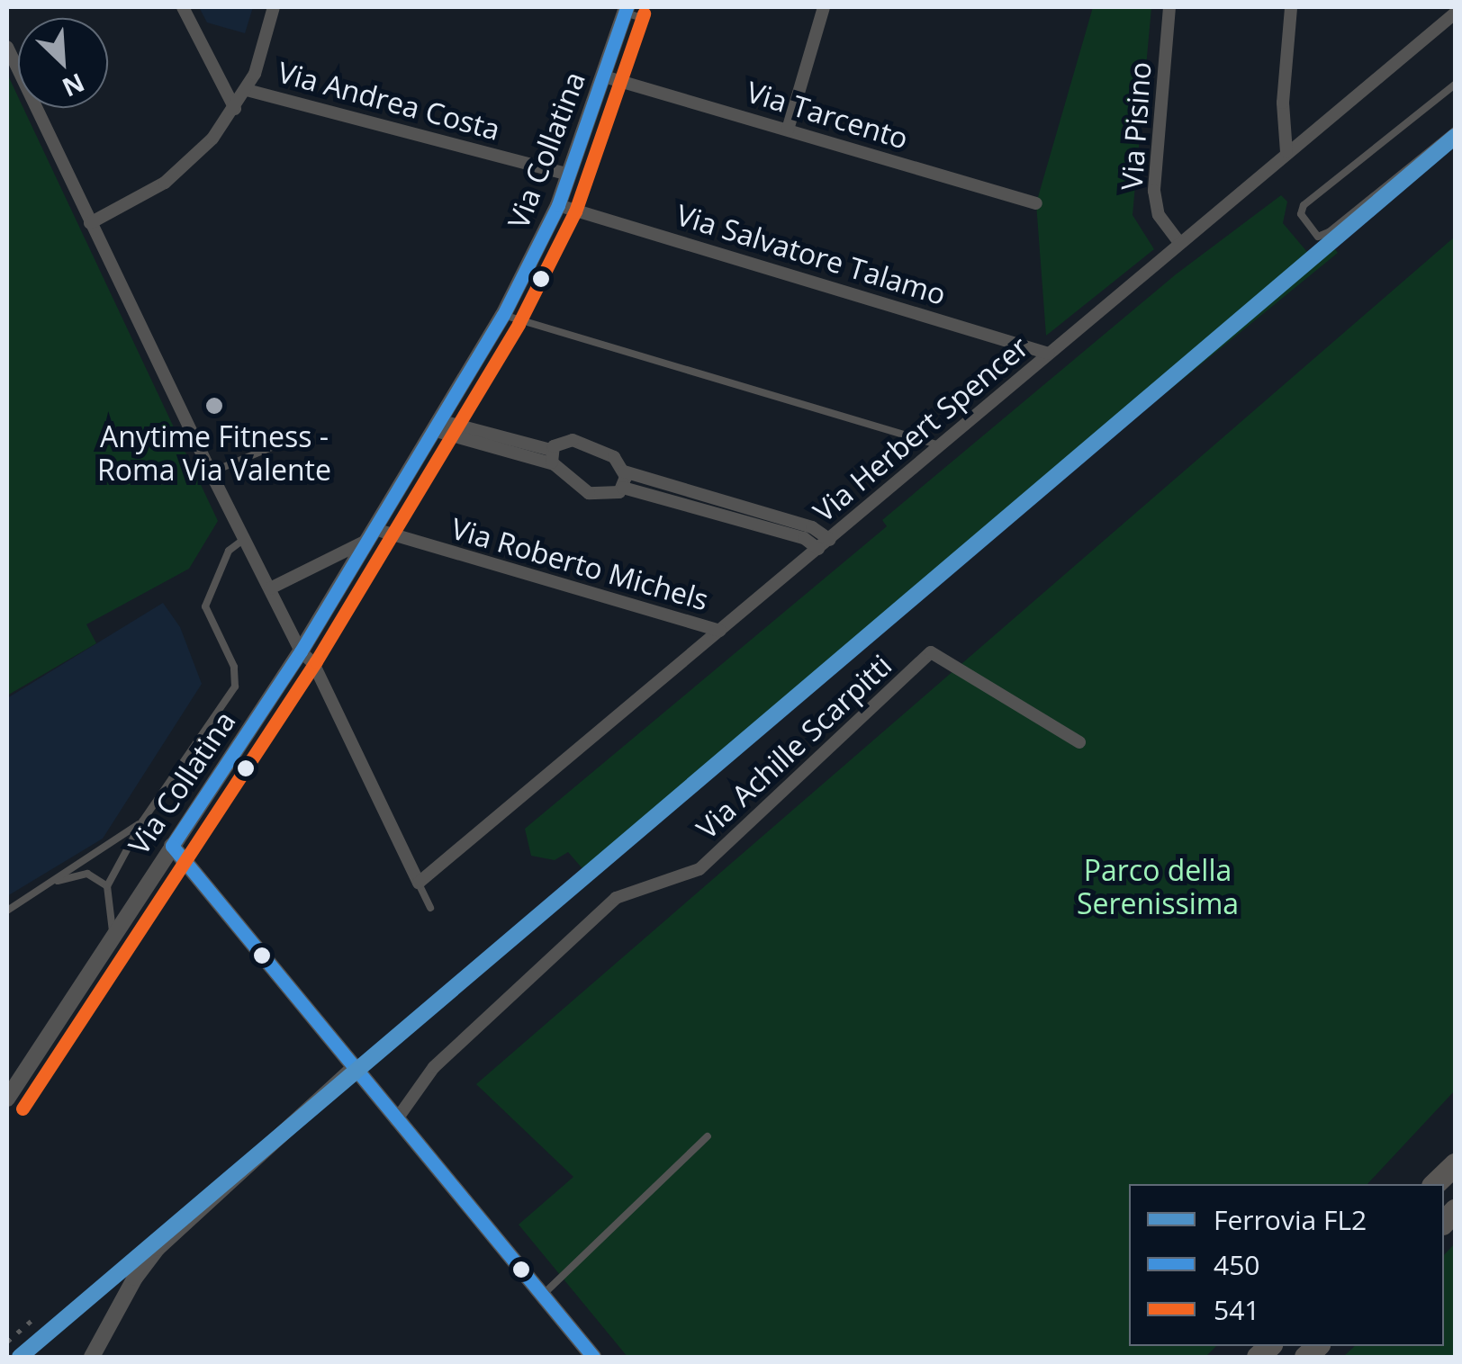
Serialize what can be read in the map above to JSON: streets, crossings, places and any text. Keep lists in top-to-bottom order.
{
  "streets": {
    "street": [
      "Via Andrea Costa",
      "Via Tarcento",
      "Via Pisino",
      "Via Collatina",
      "Via Salvatore Talamo",
      "Via Herbert Spencer",
      "Via Roberto Michels",
      "Via Achille Scarpitti"
    ]
  },
  "crossings": [
    ["Via Andrea Costa", "Via Collatina"],
    ["Via Tarcento", "Via Collatina"],
    ["Via Pisino", "Via Herbert Spencer"],
    ["Via Collatina", "Via Salvatore Talamo"],
    ["Via Collatina", "Via Roberto Michels"],
    ["Via Salvatore Talamo", "Via Herbert Spencer"],
    ["Via Herbert Spencer", "Via Roberto Michels"]
  ],
  "parks": ["Parco della Serenissima"],
  "places": ["Anytime Fitness - Roma Via Valente"],
  "lines": ["transit line 450", "transit line 541", "rail line FL2"],
  "legend": ["Ferrovia FL2", "450", "541"],
  "north": "bottom right"
}
